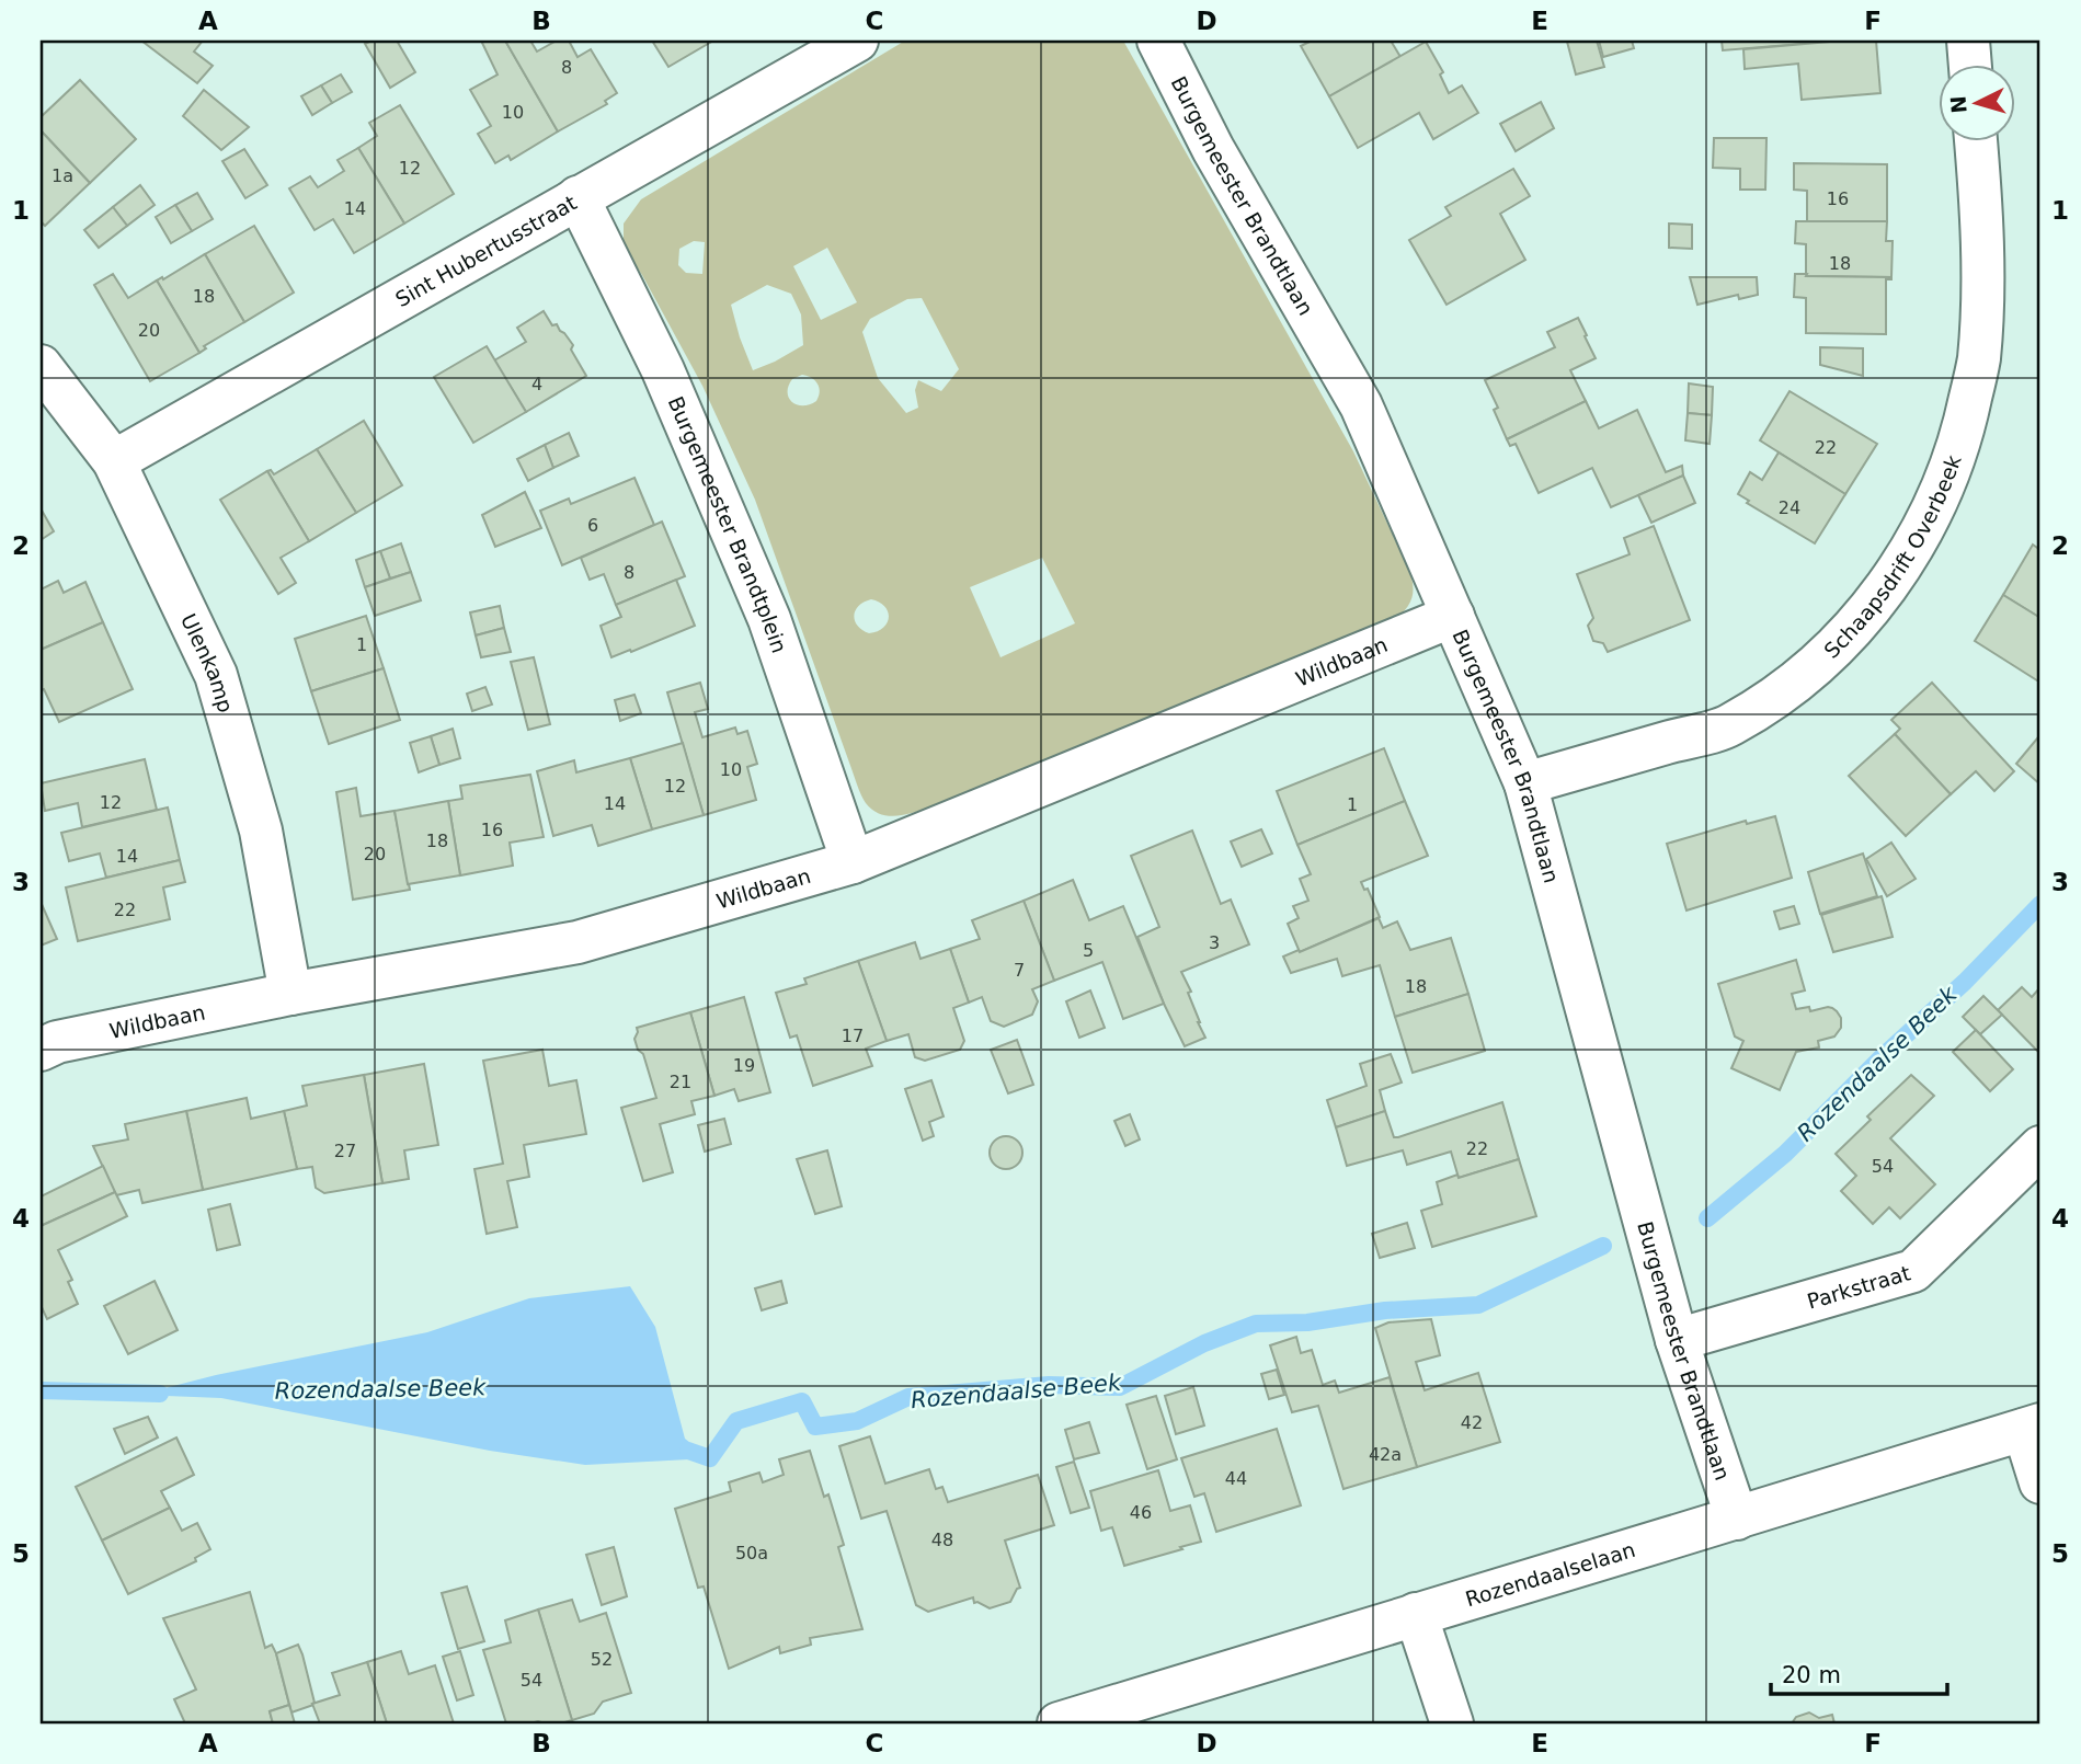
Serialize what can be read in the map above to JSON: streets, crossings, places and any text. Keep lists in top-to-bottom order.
{
  "streets": {
    "street": [
      "Burgemeester Brandtlaan",
      "Sint Hubertusstraat",
      "Burgemeester Brandtplein",
      "Schaapsdrift Overbeek",
      "Wildbaan",
      "Ulenkamp",
      "Parkstraat",
      "Rozendaalselaan"
    ]
  },
  "crossings": [
    ["Burgemeester Brandtlaan", "Schaapsdrift Overbeek"],
    ["Burgemeester Brandtlaan", "Wildbaan"],
    ["Burgemeester Brandtlaan", "Parkstraat"],
    ["Burgemeester Brandtlaan", "Rozendaalselaan"],
    ["Sint Hubertusstraat", "Burgemeester Brandtplein"],
    ["Sint Hubertusstraat", "Ulenkamp"],
    ["Burgemeester Brandtplein", "Wildbaan"],
    ["Wildbaan", "Ulenkamp"]
  ],
  "water": ["Rozendaalse Beek"],
  "house_numbers": [
    "8",
    "10",
    "12",
    "1a",
    "16",
    "14",
    "18",
    "18",
    "20",
    "4",
    "22",
    "24",
    "6",
    "8",
    "1",
    "10",
    "12",
    "12",
    "14",
    "1",
    "16",
    "18",
    "20",
    "14",
    "22",
    "3",
    "5",
    "7",
    "18",
    "17",
    "19",
    "21",
    "22",
    "27",
    "54",
    "42",
    "42a",
    "44",
    "46",
    "48",
    "50a",
    "52",
    "54"
  ],
  "scale_bar": "20 m",
  "north": "left",
  "grid": {
    "columns": [
      "A",
      "B",
      "C",
      "D",
      "E",
      "F"
    ],
    "rows": [
      "1",
      "2",
      "3",
      "4",
      "5"
    ]
  }
}
